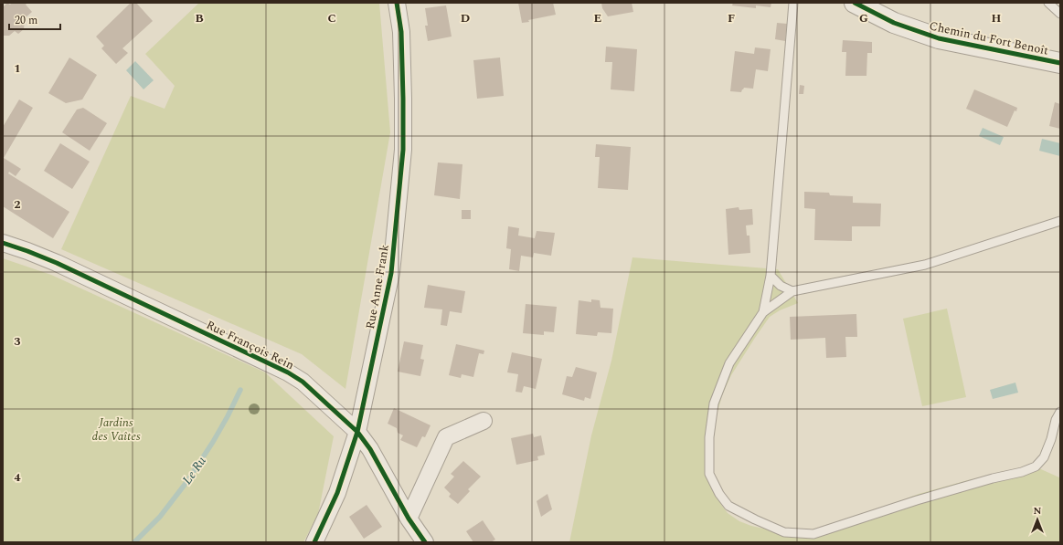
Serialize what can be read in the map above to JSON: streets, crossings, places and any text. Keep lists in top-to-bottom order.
{
  "streets": {
    "street": ["Chemin du Fort Benoît", "Rue Anne Frank", "Rue François Rein"]
  },
  "crossings": [
    ["Rue Anne Frank", "Rue François Rein"]
  ],
  "water": ["Le Ru"],
  "parks": ["Jardins des Vaîtes"],
  "scale_bar": "20 m",
  "north": "top",
  "grid": {
    "columns": [
      "B",
      "C",
      "D",
      "E",
      "F",
      "G",
      "H"
    ],
    "rows": [
      "1",
      "2",
      "3",
      "4"
    ]
  }
}
